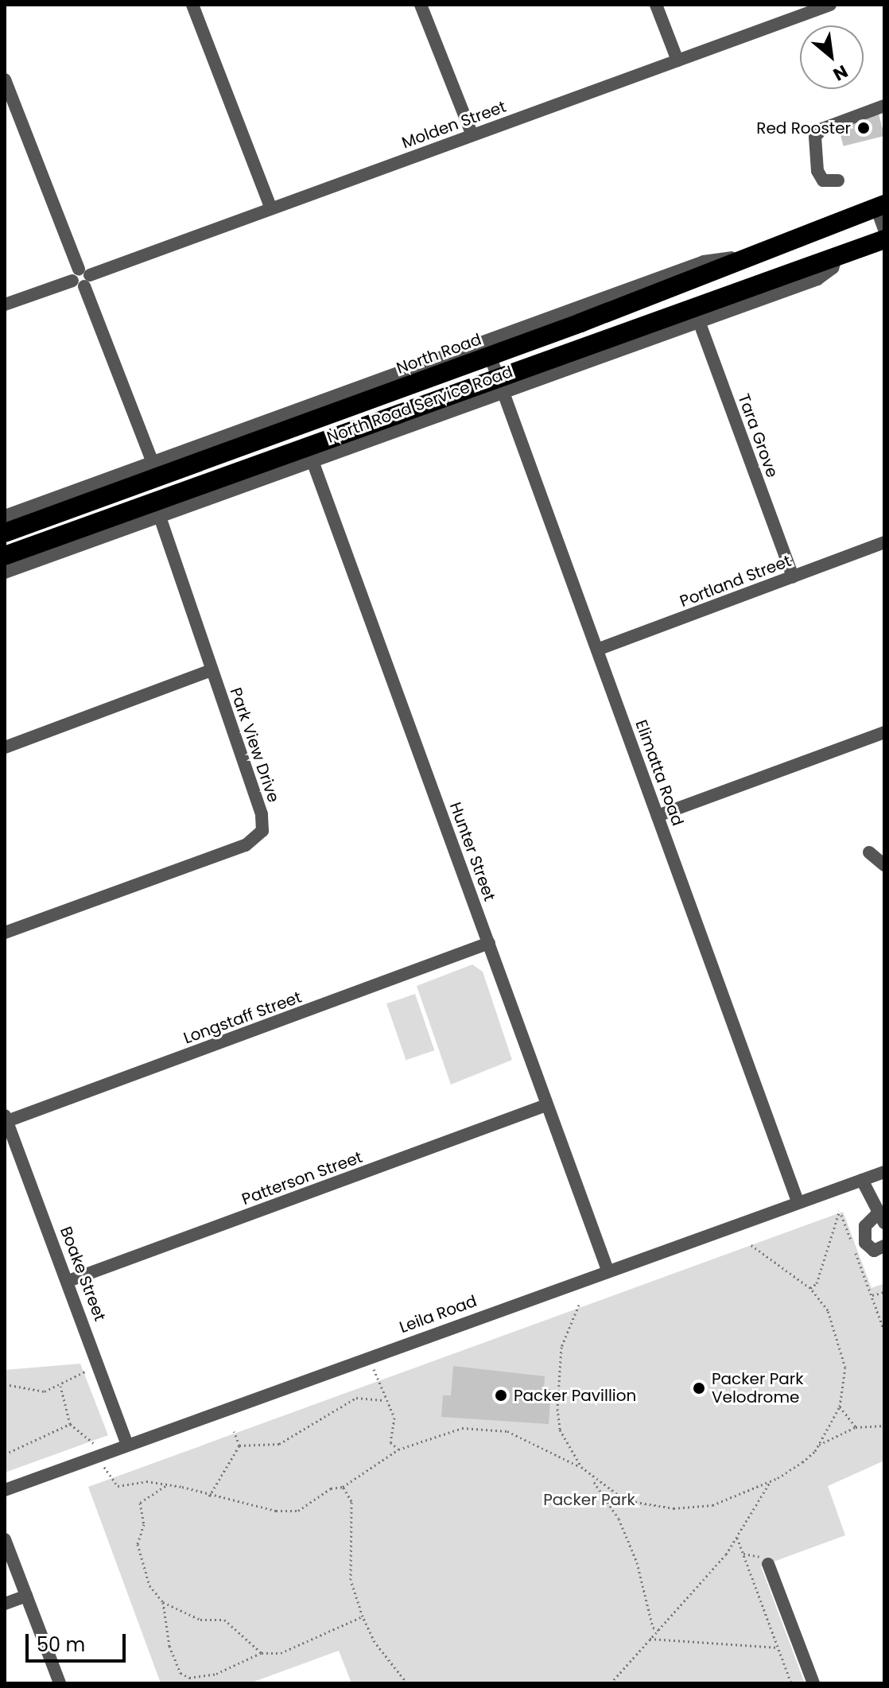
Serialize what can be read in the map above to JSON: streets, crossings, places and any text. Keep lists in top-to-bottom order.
{
  "streets": {
    "highway": ["North Road"],
    "street": [
      "Molden Street",
      "North Road Service Road",
      "Tara Grove",
      "Portland Street",
      "Park View Drive",
      "Elimatta Road",
      "Hunter Street",
      "Longstaff Street",
      "Patterson Street",
      "Boake Street",
      "Leila Road"
    ]
  },
  "crossings": [
    ["North Road", "Elimatta Road"],
    ["North Road Service Road", "Park View Drive"],
    ["North Road Service Road", "Hunter Street"],
    ["Tara Grove", "Portland Street"],
    ["Portland Street", "Elimatta Road"],
    ["Elimatta Road", "Leila Road"],
    ["Hunter Street", "Longstaff Street"],
    ["Hunter Street", "Patterson Street"],
    ["Hunter Street", "Leila Road"],
    ["Longstaff Street", "Boake Street"],
    ["Patterson Street", "Boake Street"],
    ["Boake Street", "Leila Road"]
  ],
  "parks": ["Packer Park"],
  "places": ["Red Rooster", "Packer Park Velodrome", "Packer Pavillion"],
  "scale_bar": "50 m",
  "north": "bottom right"
}
